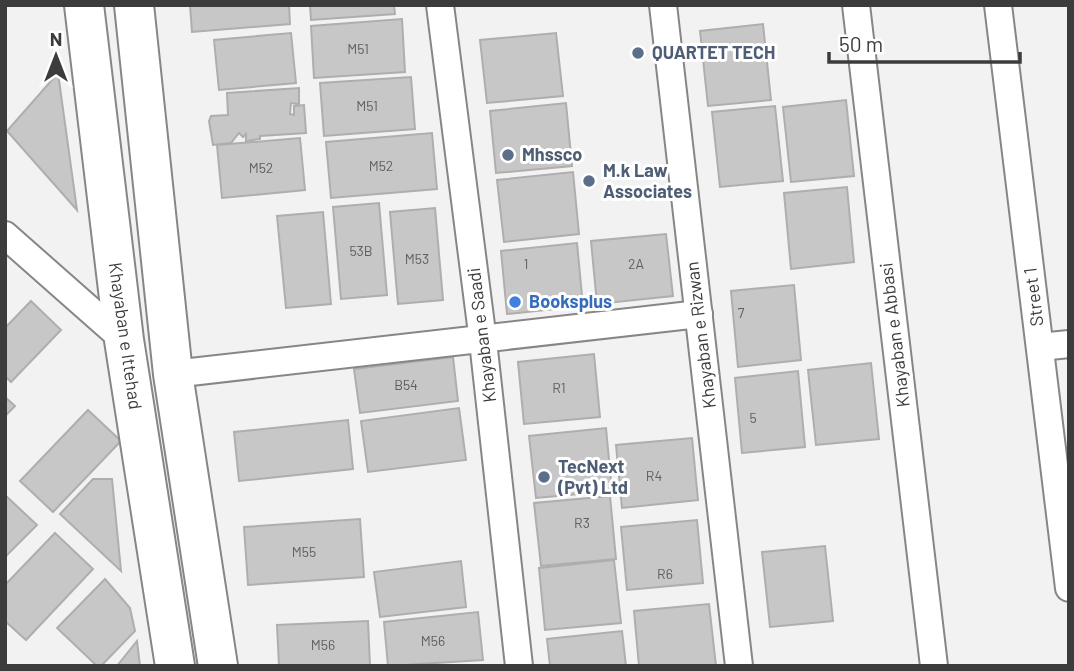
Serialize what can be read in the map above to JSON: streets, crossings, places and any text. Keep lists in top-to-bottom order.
{
  "streets": {
    "main road": ["Khayaban e Ittehad"],
    "street": [
      "Street 1",
      "Khayaban e Saadi",
      "Khayaban e Rizwan",
      "Khayaban e Abbasi"
    ]
  },
  "places": [
    "QUARTET TECH",
    "Mhssco",
    "M.k Law Associates",
    "Booksplus",
    "TecNext (Pvt) Ltd"
  ],
  "house_numbers": [
    "M51",
    "M51",
    "M52",
    "M52",
    "53B",
    "M53",
    "1",
    "2A",
    "7",
    "B54",
    "R1",
    "5",
    "R4",
    "R3",
    "M55",
    "R6",
    "M56",
    "M56"
  ],
  "scale_bar": "50 m",
  "north": "top"
}
